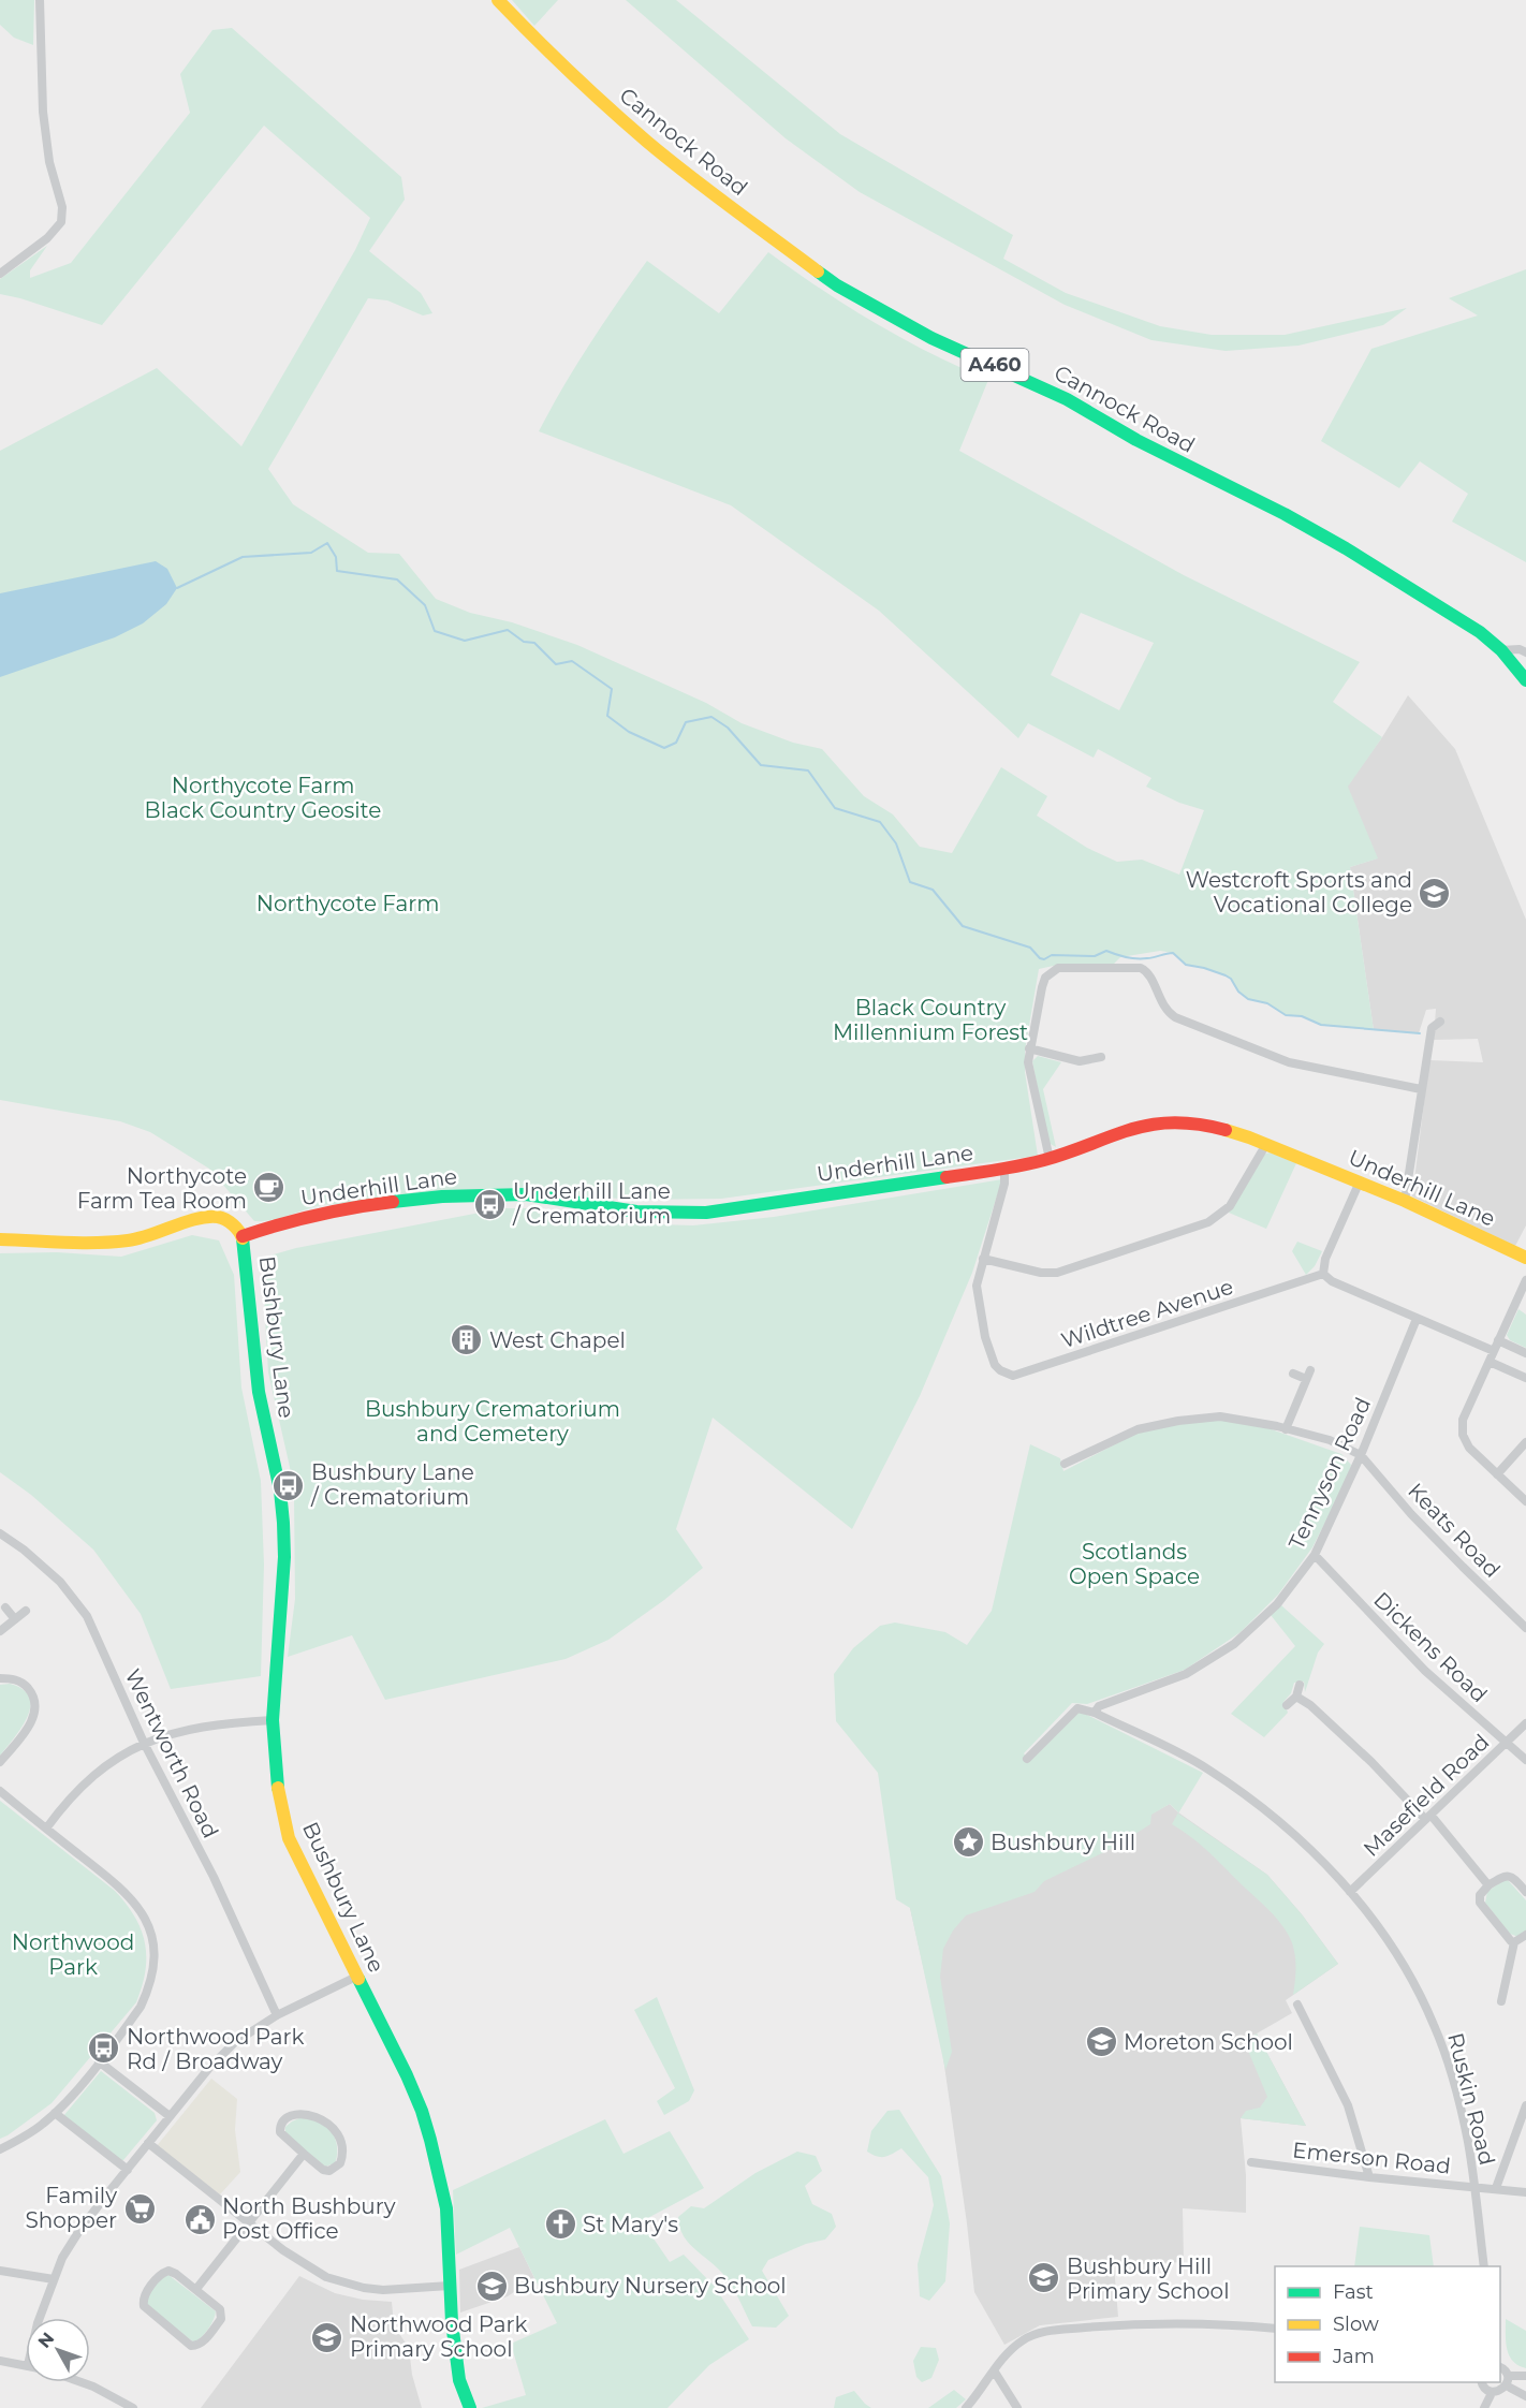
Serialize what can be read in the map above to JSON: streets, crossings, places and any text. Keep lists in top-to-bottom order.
{
  "streets": {
    "main road": [
      "Cannock Road",
      "A460",
      "Underhill Lane",
      "Bushbury Lane"
    ],
    "street": [
      "Wildtree Avenue",
      "Tennyson Road",
      "Keats Road",
      "Dickens Road",
      "Wentworth Road",
      "Masefield Road",
      "Ruskin Road",
      "Emerson Road"
    ]
  },
  "crossings": [
    ["Underhill Lane", "Wildtree Avenue"],
    ["Underhill Lane", "Bushbury Lane"],
    ["Tennyson Road", "Keats Road"],
    ["Tennyson Road", "Dickens Road"],
    ["Tennyson Road", "Ruskin Road"],
    ["Dickens Road", "Masefield Road"],
    ["Masefield Road", "Ruskin Road"],
    ["Ruskin Road", "Emerson Road"]
  ],
  "parks": [
    "Northycote Farm Black Country Geosite",
    "Northycote Farm",
    "Black Country Millennium Forest",
    "Bushbury Crematorium and Cemetery",
    "Scotlands Open Space",
    "Northwood Park"
  ],
  "places": {
    "school or university": [
      "Westcroft Sports and Vocational College",
      "Moreton School",
      "Bushbury Hill Primary School",
      "Bushbury Nursery School",
      "Northwood Park Primary School"
    ],
    "cafe": ["Northycote Farm Tea Room"],
    "bus stop": ["Underhill Lane / Crematorium", "Bushbury Lane / Crematorium", "Northwood Park Rd / Broadway"],
    "building": ["West Chapel"],
    "place": ["Bushbury Hill"],
    "supermarket": ["Family Shopper"],
    "public building": ["North Bushbury Post Office"],
    "church": ["St Mary's"]
  },
  "legend": ["Fast", "Slow", "Jam"],
  "north": "top left"
}
